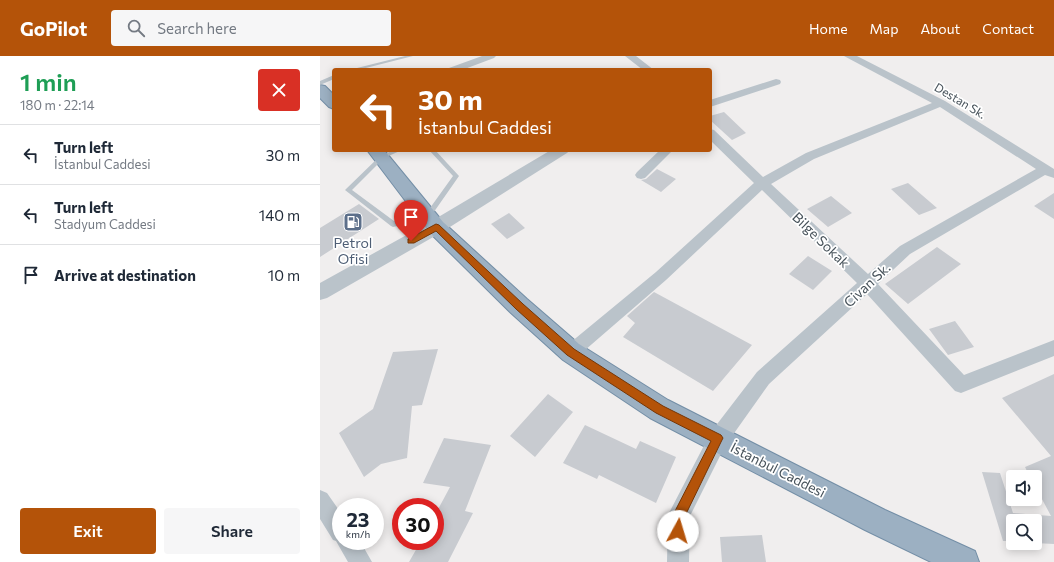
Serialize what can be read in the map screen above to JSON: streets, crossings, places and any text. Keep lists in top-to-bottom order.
{
  "streets": {
    "highway": ["İstanbul Caddesi"],
    "street": ["Destan Sk.", "Bilge Sokak", "Civan Sk."]
  },
  "crossings": [
    ["Destan Sk.", "Civan Sk."],
    ["Bilge Sokak", "Civan Sk."],
    ["Civan Sk.", "İstanbul Caddesi"]
  ],
  "places": {
    "fuel station": ["Petrol Ofisi"]
  },
  "page": {
    "header": "GoPilot",
    "search": "Search here",
    "nav": [
      "Home",
      "Map",
      "About",
      "Contact"
    ],
    "heading": ["1 min", "180 m · 22:14"],
    "turn": ["30 m", "İstanbul Caddesi"],
    "list": [
      {
        "name": "Turn left",
        "note": "İstanbul Caddesi",
        "value": "30 m"
      },
      {
        "name": "Turn left",
        "note": "Stadyum Caddesi",
        "value": "140 m"
      },
      {
        "name": "Arrive at destination",
        "value": "10 m"
      }
    ],
    "speed": "23 km/h",
    "limit": "30",
    "buttons": ["Exit", "Share"]
  }
}
